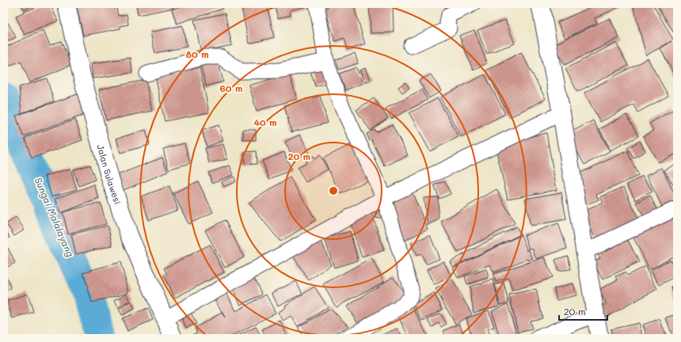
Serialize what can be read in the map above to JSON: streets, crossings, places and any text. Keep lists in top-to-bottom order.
{
  "streets": {
    "street": ["Jalan Sulawesi"]
  },
  "water": ["Sungai Malalayang"],
  "scale_bar": "20 m",
  "rings": [
    "80 m",
    "60 m",
    "40 m",
    "20 m"
  ]
}
